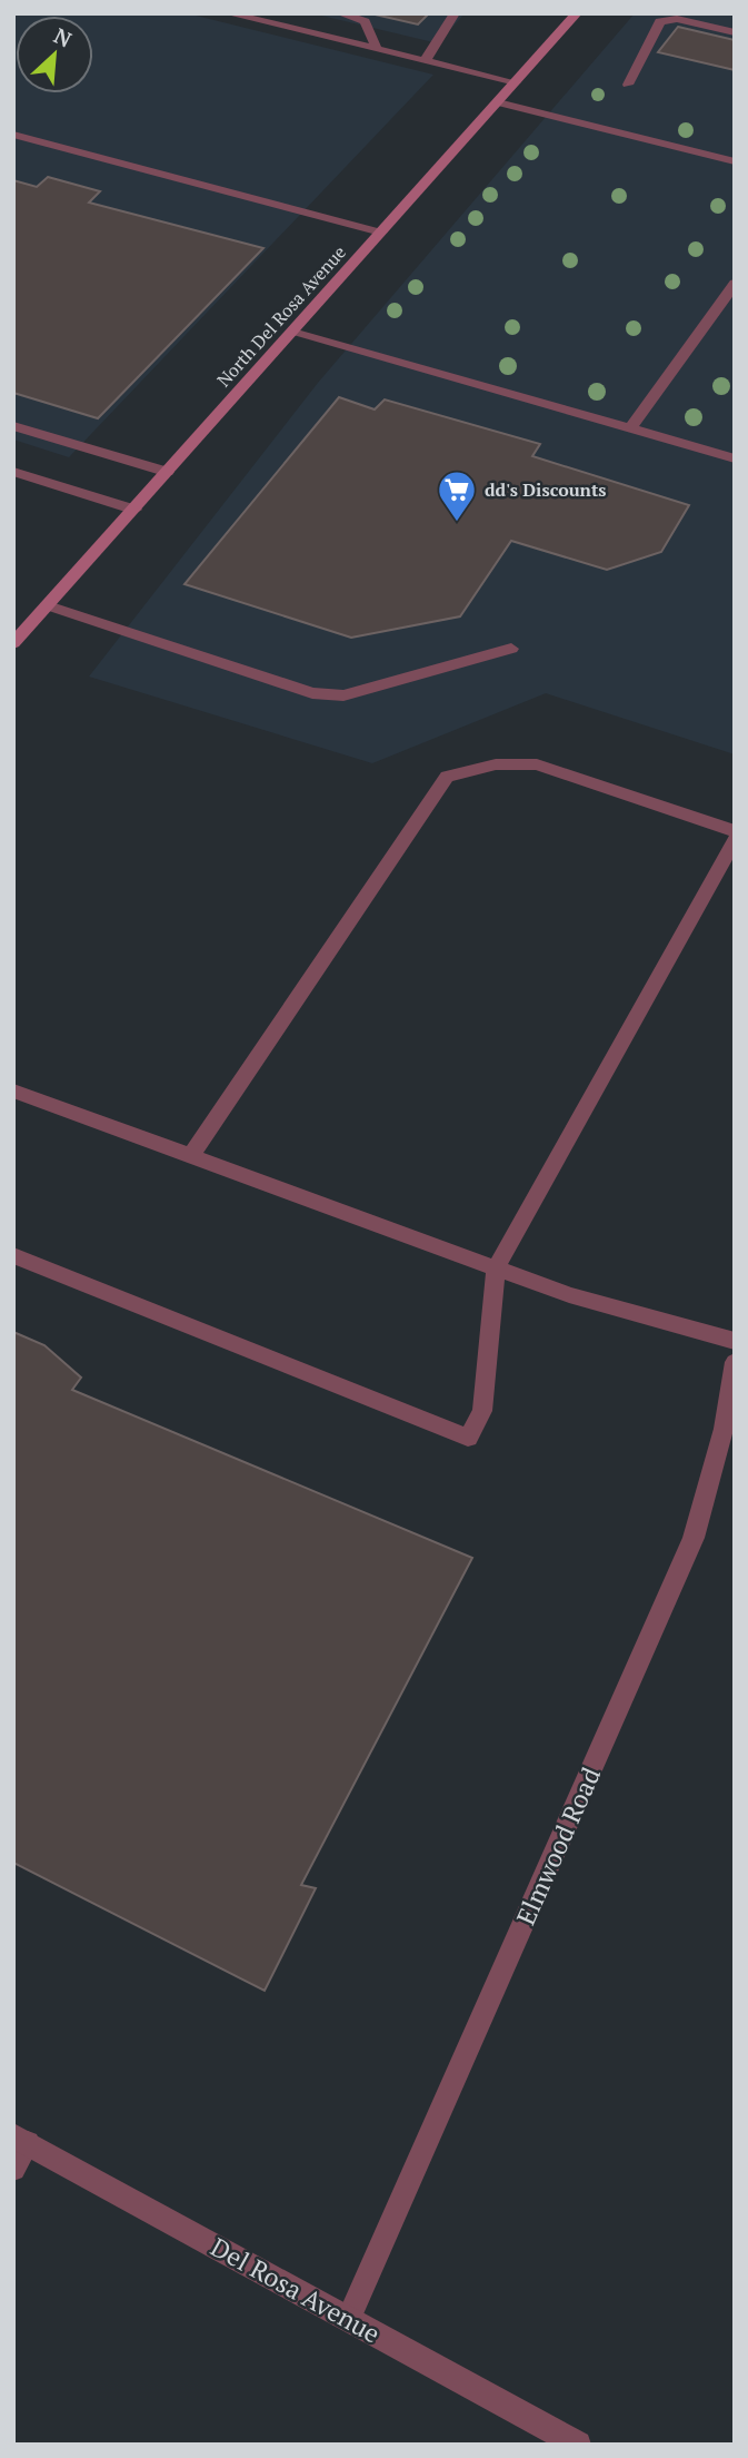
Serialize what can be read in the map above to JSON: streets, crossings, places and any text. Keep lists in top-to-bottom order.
{
  "streets": {
    "main road": ["North Del Rosa Avenue"],
    "street": ["Elmwood Road", "Del Rosa Avenue"]
  },
  "crossings": [
    ["Elmwood Road", "Del Rosa Avenue"]
  ],
  "places": {
    "supermarket": ["dd's Discounts"]
  },
  "north": "top right"
}
